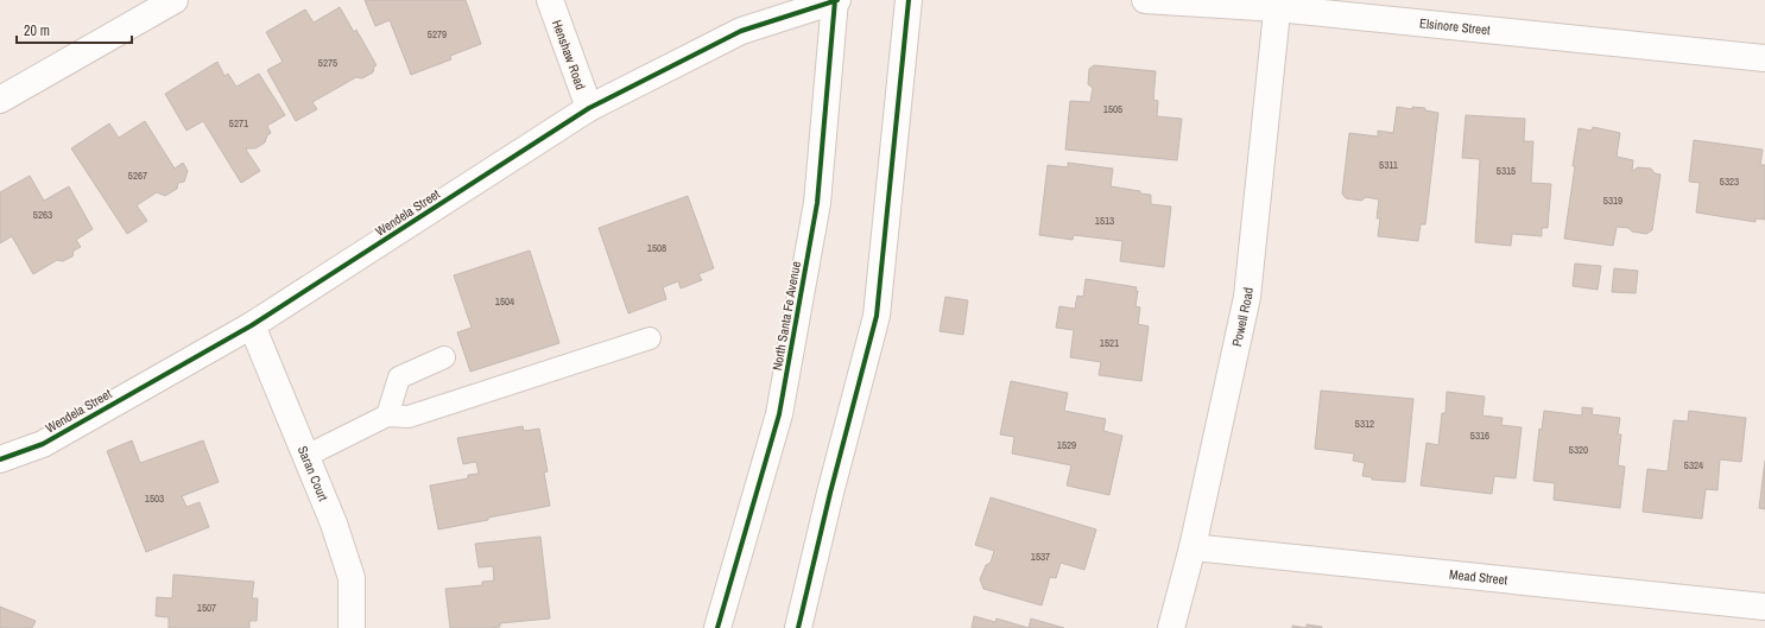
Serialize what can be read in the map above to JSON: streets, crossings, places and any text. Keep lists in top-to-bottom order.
{
  "streets": {
    "street": [
      "Elsinore Street",
      "Henshaw Road",
      "Wendela Street",
      "North Santa Fe Avenue",
      "Powell Road",
      "Saran Court",
      "Mead Street"
    ]
  },
  "crossings": [
    ["Elsinore Street", "Powell Road"],
    ["Henshaw Road", "Wendela Street"],
    ["Wendela Street", "North Santa Fe Avenue"],
    ["Wendela Street", "Saran Court"],
    ["Powell Road", "Mead Street"]
  ],
  "house_numbers": [
    "5279",
    "5275",
    "1505",
    "5271",
    "5311",
    "5315",
    "5267",
    "5323",
    "5319",
    "5263",
    "1513",
    "1508",
    "1504",
    "1521",
    "5312",
    "5316",
    "1529",
    "5320",
    "5324",
    "1503",
    "1537",
    "1507"
  ],
  "scale_bar": "20 m"
}
